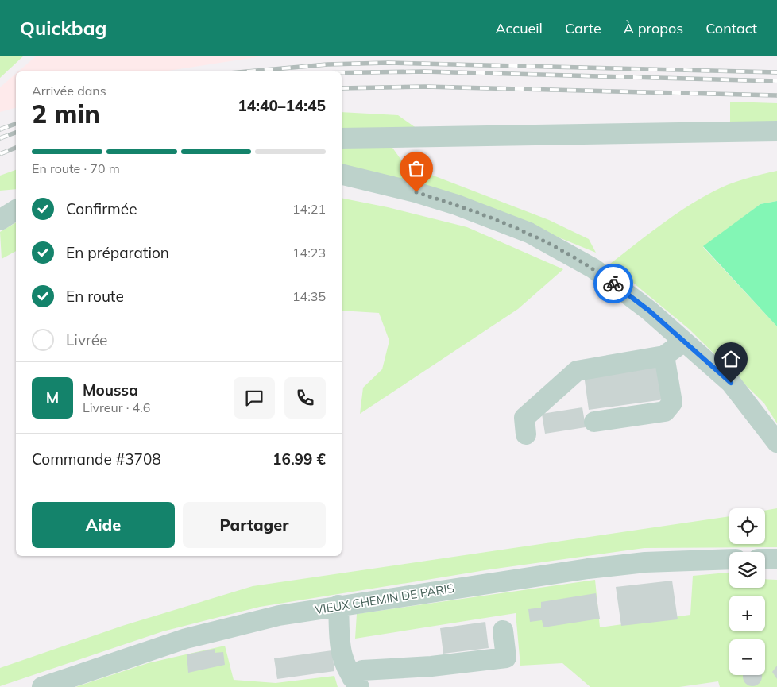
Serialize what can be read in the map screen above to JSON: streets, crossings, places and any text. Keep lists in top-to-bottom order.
{
  "streets": {
    "street": ["VIEUX CHEMIN DE PARIS"]
  },
  "page": {
    "header": "Quickbag",
    "nav": [
      "Accueil",
      "Carte",
      "À propos",
      "Contact"
    ],
    "heading": ["2 min", "Arrivée dans", "14:40–14:45"],
    "panel": [
      "Moussa",
      "Livreur · 4.6",
      "Commande #3708",
      "16.99 €"
    ],
    "bar": "En route · 70 m",
    "list": [
      ["Confirmée", "14:21"],
      ["En préparation", "14:23"],
      ["En route", "14:35"],
      "Livrée"
    ],
    "round": "M",
    "buttons": ["Aide", "Partager"],
    "map_buttons": ["+", "−"]
  }
}
